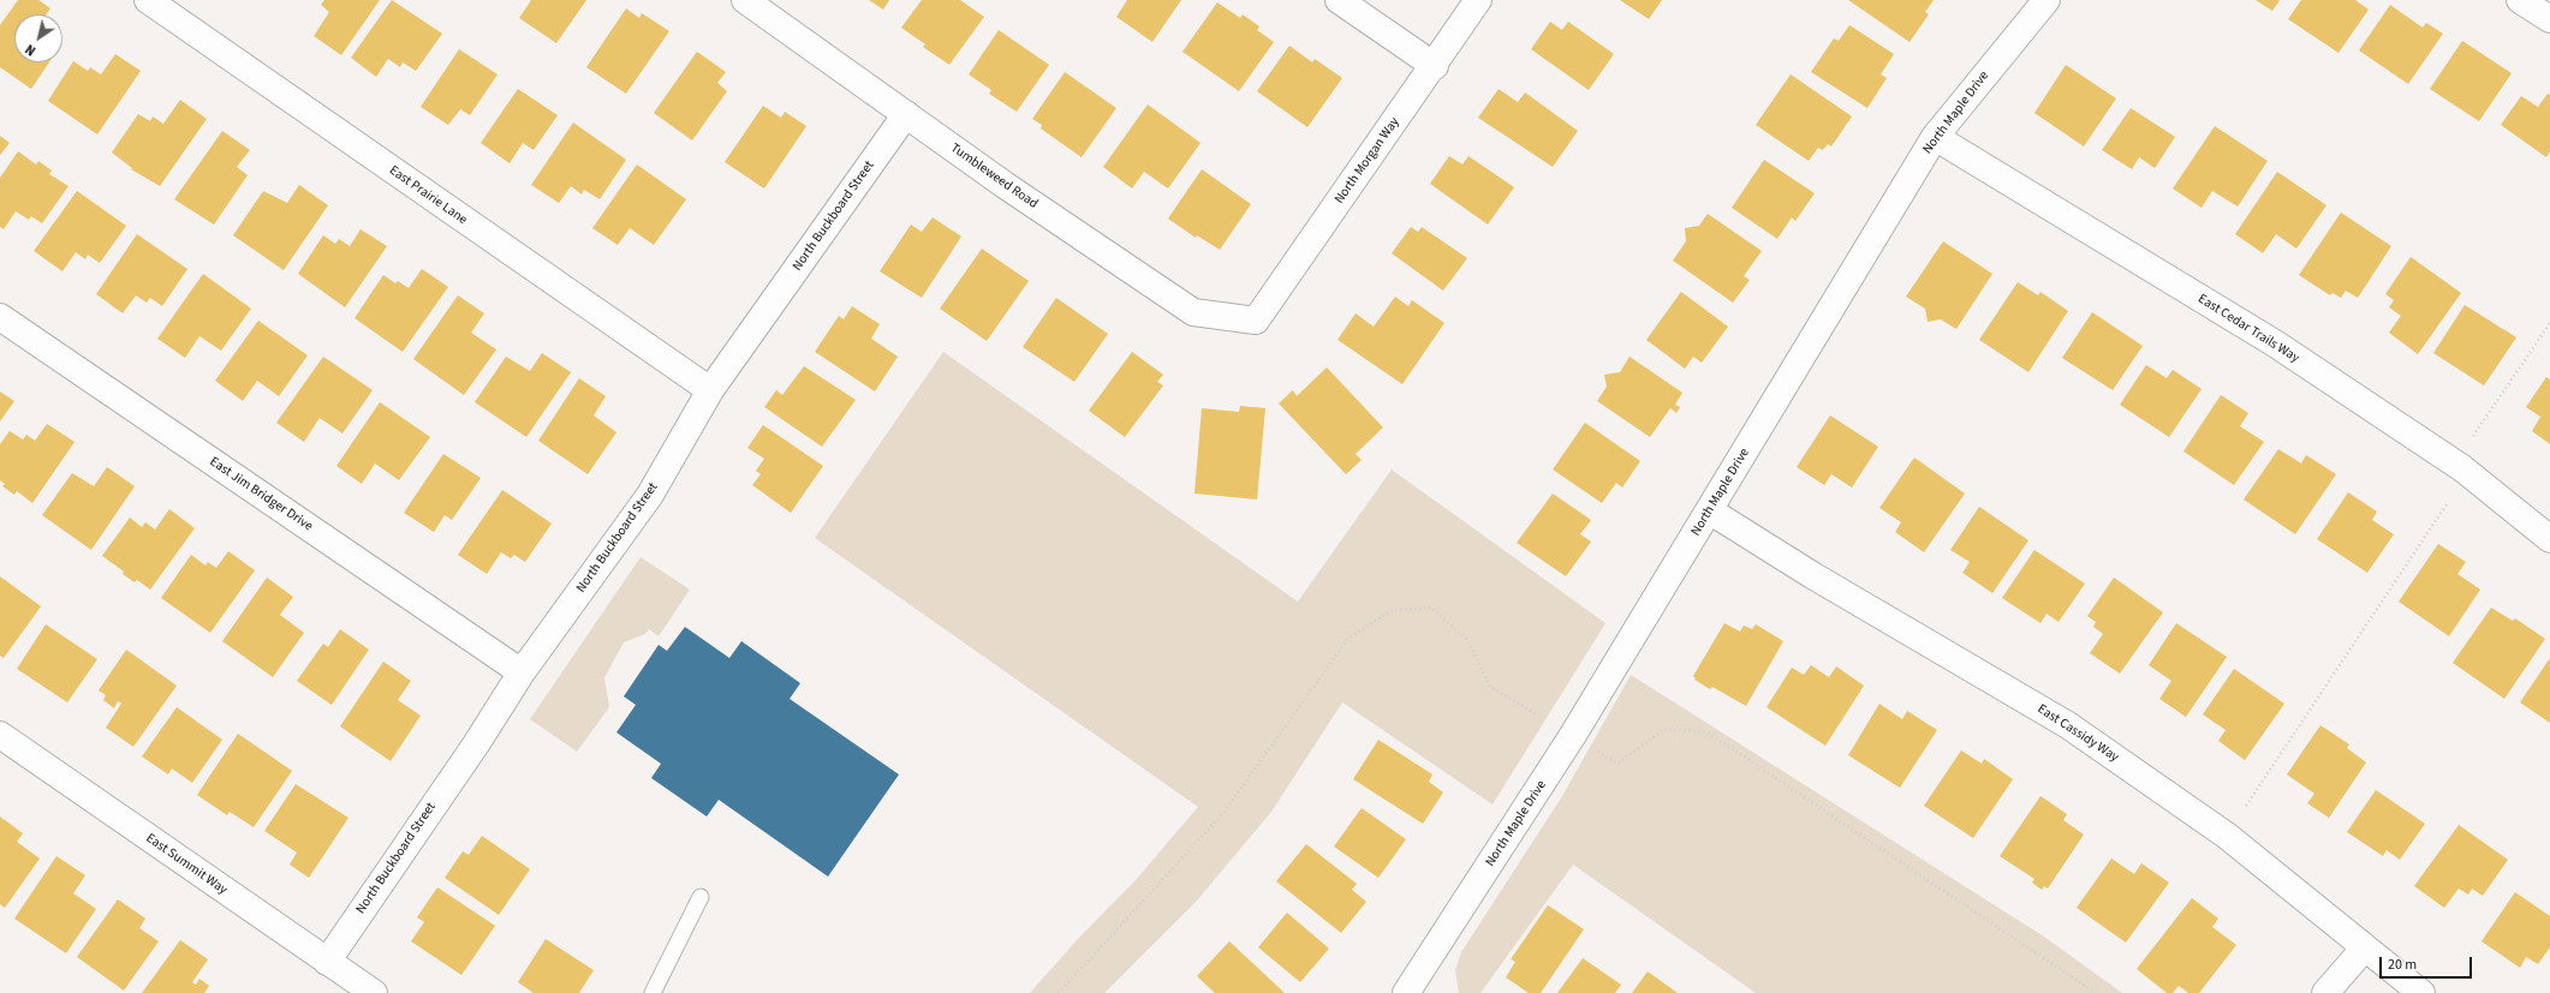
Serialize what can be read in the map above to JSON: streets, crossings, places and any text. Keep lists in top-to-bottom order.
{
  "streets": {
    "street": [
      "North Maple Drive",
      "North Morgan Way",
      "Tumbleweed Road",
      "East Prairie Lane",
      "North Buckboard Street",
      "East Cedar Trails Way",
      "East Jim Bridger Drive",
      "East Cassidy Way",
      "East Summit Way"
    ]
  },
  "crossings": [
    ["North Maple Drive", "East Cedar Trails Way"],
    ["North Maple Drive", "East Cassidy Way"],
    ["North Morgan Way", "Tumbleweed Road"],
    ["Tumbleweed Road", "North Buckboard Street"],
    ["East Prairie Lane", "North Buckboard Street"],
    ["North Buckboard Street", "East Jim Bridger Drive"],
    ["North Buckboard Street", "East Summit Way"]
  ],
  "scale_bar": "20 m",
  "north": "bottom left"
}
